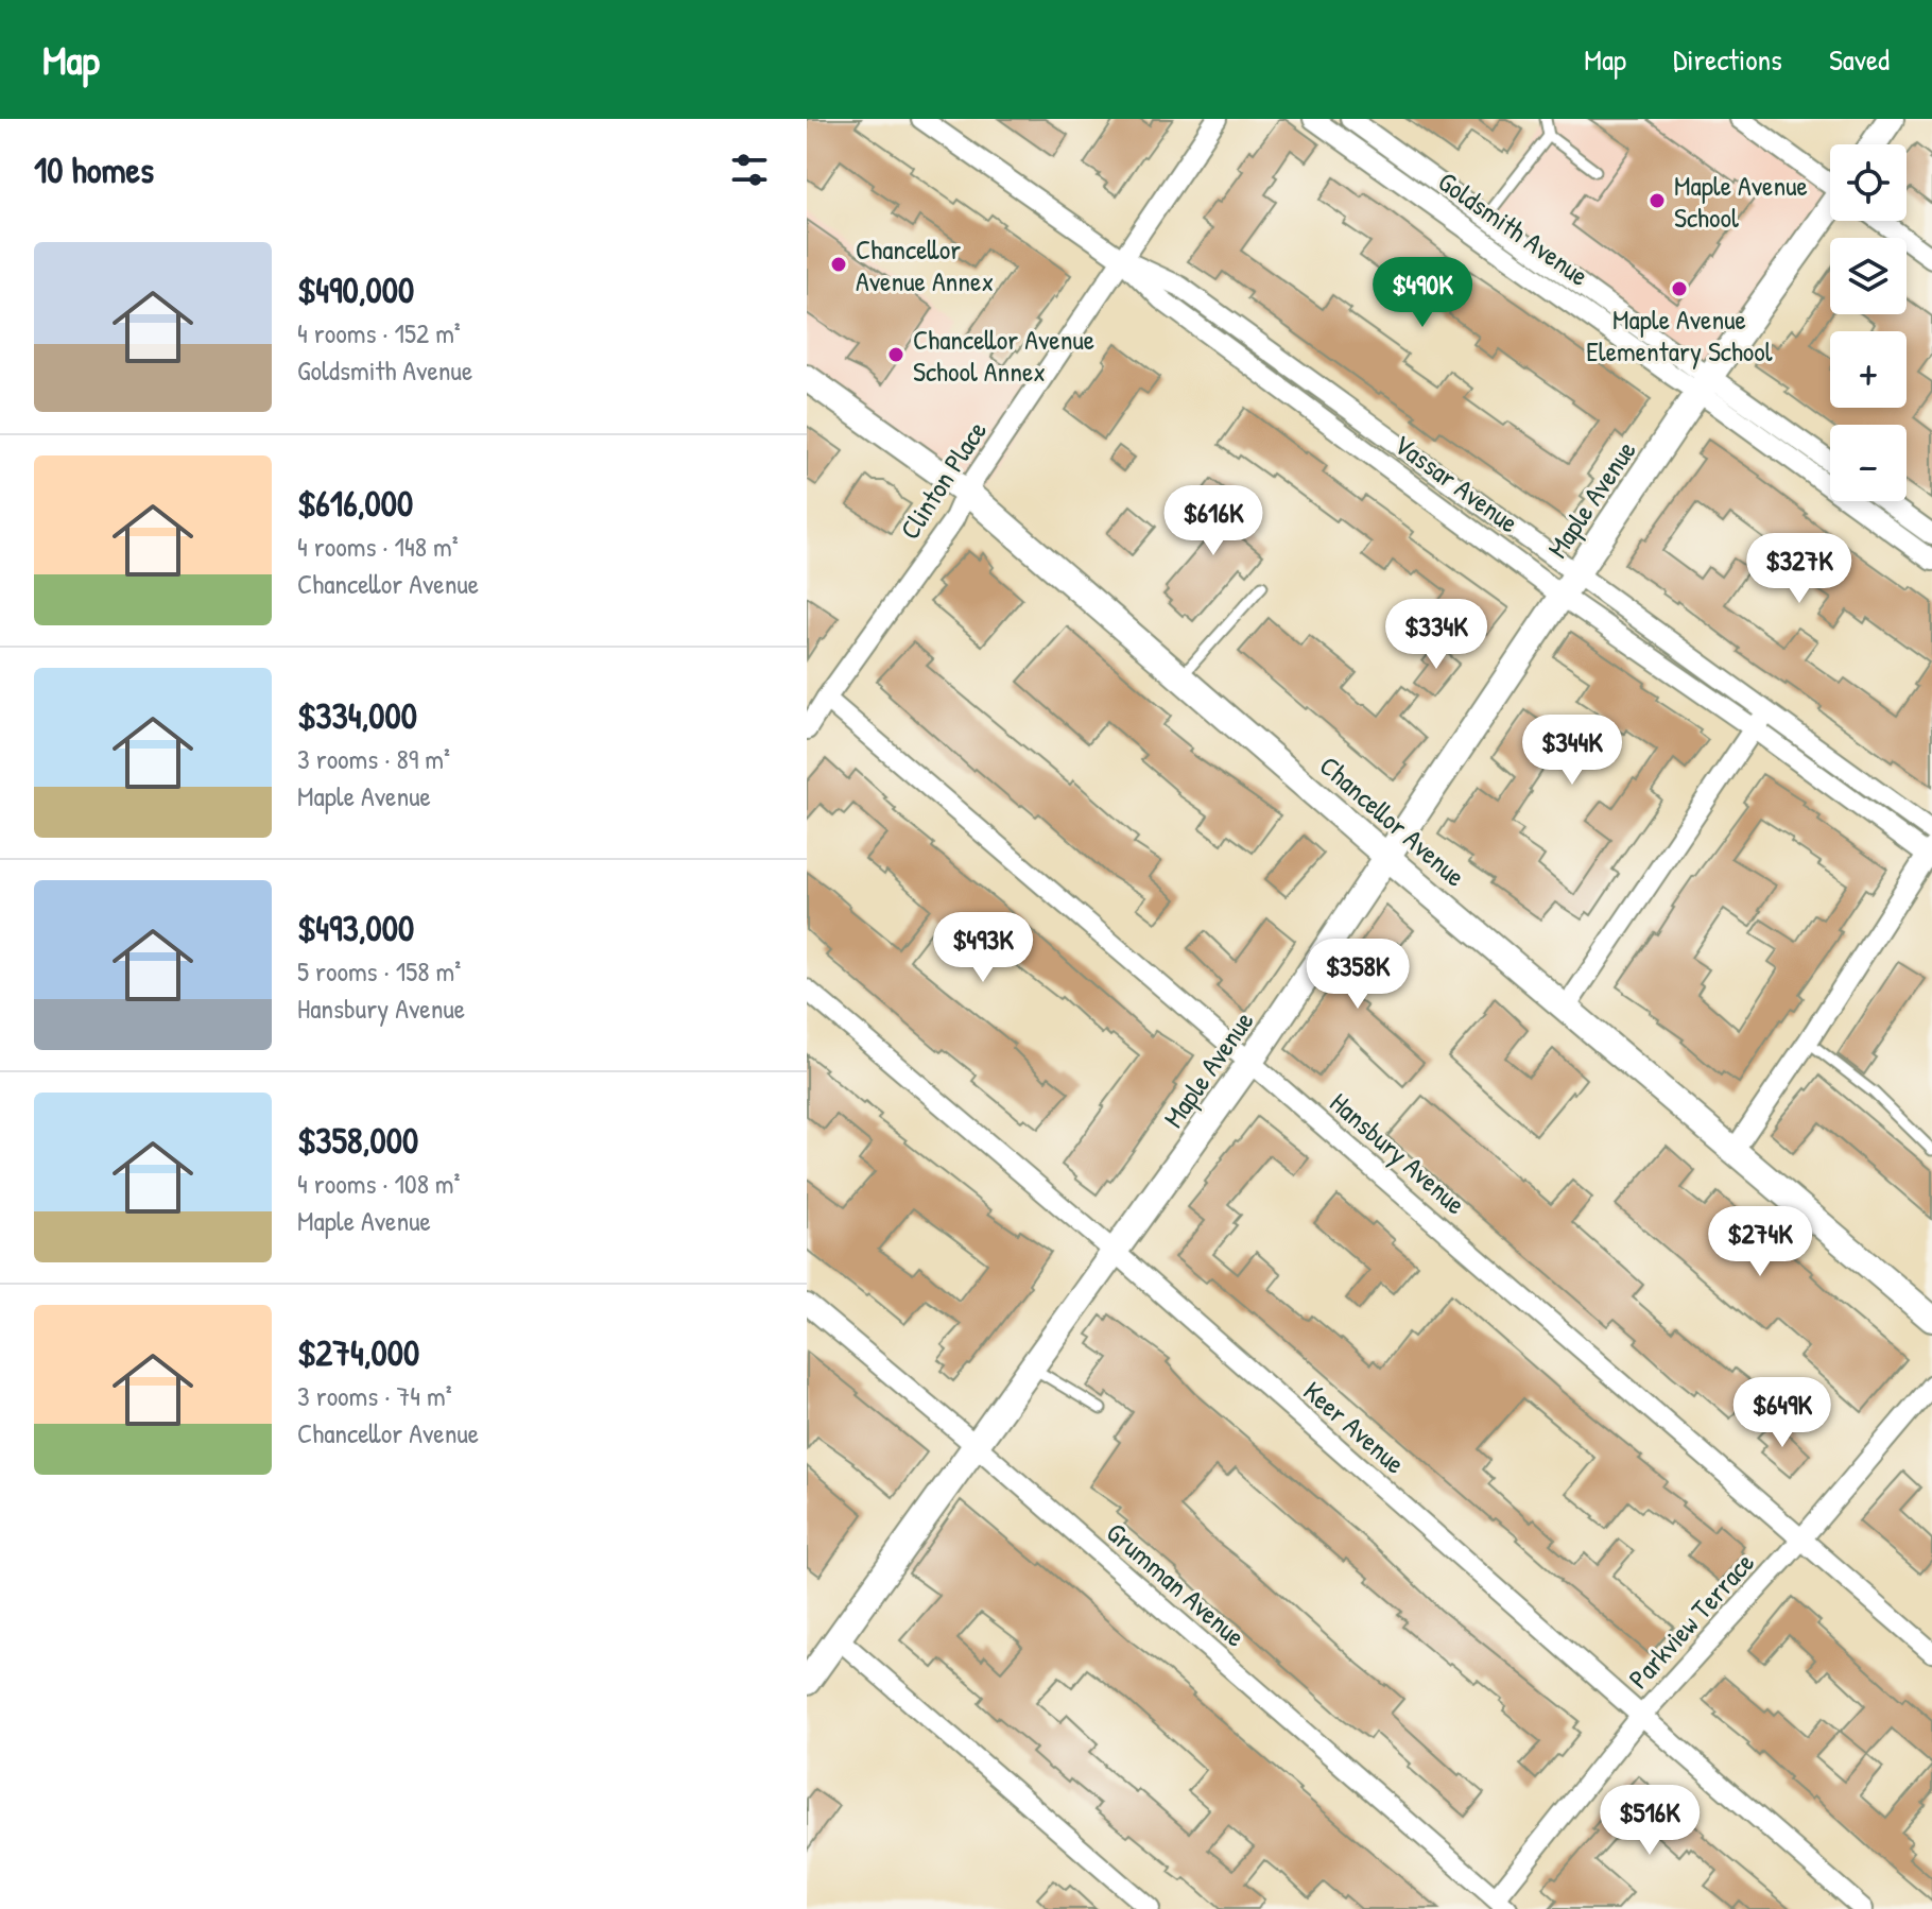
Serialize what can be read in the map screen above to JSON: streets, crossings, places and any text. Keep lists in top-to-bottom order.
{
  "streets": {
    "street": [
      "Goldsmith Avenue",
      "Clinton Place",
      "Vassar Avenue",
      "Maple Avenue",
      "Chancellor Avenue",
      "Hansbury Avenue",
      "Keer Avenue",
      "Grumman Avenue",
      "Parkview Terrace"
    ]
  },
  "crossings": [
    ["Goldsmith Avenue", "Maple Avenue"],
    ["Clinton Place", "Vassar Avenue"],
    ["Clinton Place", "Chancellor Avenue"],
    ["Clinton Place", "Hansbury Avenue"],
    ["Vassar Avenue", "Maple Avenue"],
    ["Maple Avenue", "Chancellor Avenue"],
    ["Maple Avenue", "Hansbury Avenue"],
    ["Maple Avenue", "Keer Avenue"],
    ["Maple Avenue", "Grumman Avenue"],
    ["Hansbury Avenue", "Parkview Terrace"],
    ["Keer Avenue", "Parkview Terrace"],
    ["Grumman Avenue", "Parkview Terrace"]
  ],
  "places": [
    "Maple Avenue School",
    "Chancellor Avenue Annex",
    "Maple Avenue Elementary School",
    "Chancellor Avenue School Annex"
  ],
  "page": {
    "header": "Map",
    "nav": ["Map", "Directions", "Saved"],
    "heading": "10 homes",
    "map_buttons": ["+", "−"],
    "list": [
      {
        "name": "$490,000",
        "note": "4 rooms · 152 m² · Goldsmith Avenue"
      },
      {
        "name": "$616,000",
        "note": "4 rooms · 148 m² · Chancellor Avenue"
      },
      {
        "name": "$334,000",
        "note": "3 rooms · 89 m² · Maple Avenue"
      },
      {
        "name": "$493,000",
        "note": "5 rooms · 158 m² · Hansbury Avenue"
      },
      {
        "name": "$358,000",
        "note": "4 rooms · 108 m² · Maple Avenue"
      },
      {
        "name": "$274,000",
        "note": "3 rooms · 74 m² · Chancellor Avenue"
      }
    ],
    "price": [
      "$490K",
      "$616K",
      "$327K",
      "$334K",
      "$344K",
      "$493K",
      "$358K",
      "$274K",
      "$649K",
      "$516K"
    ]
  }
}
